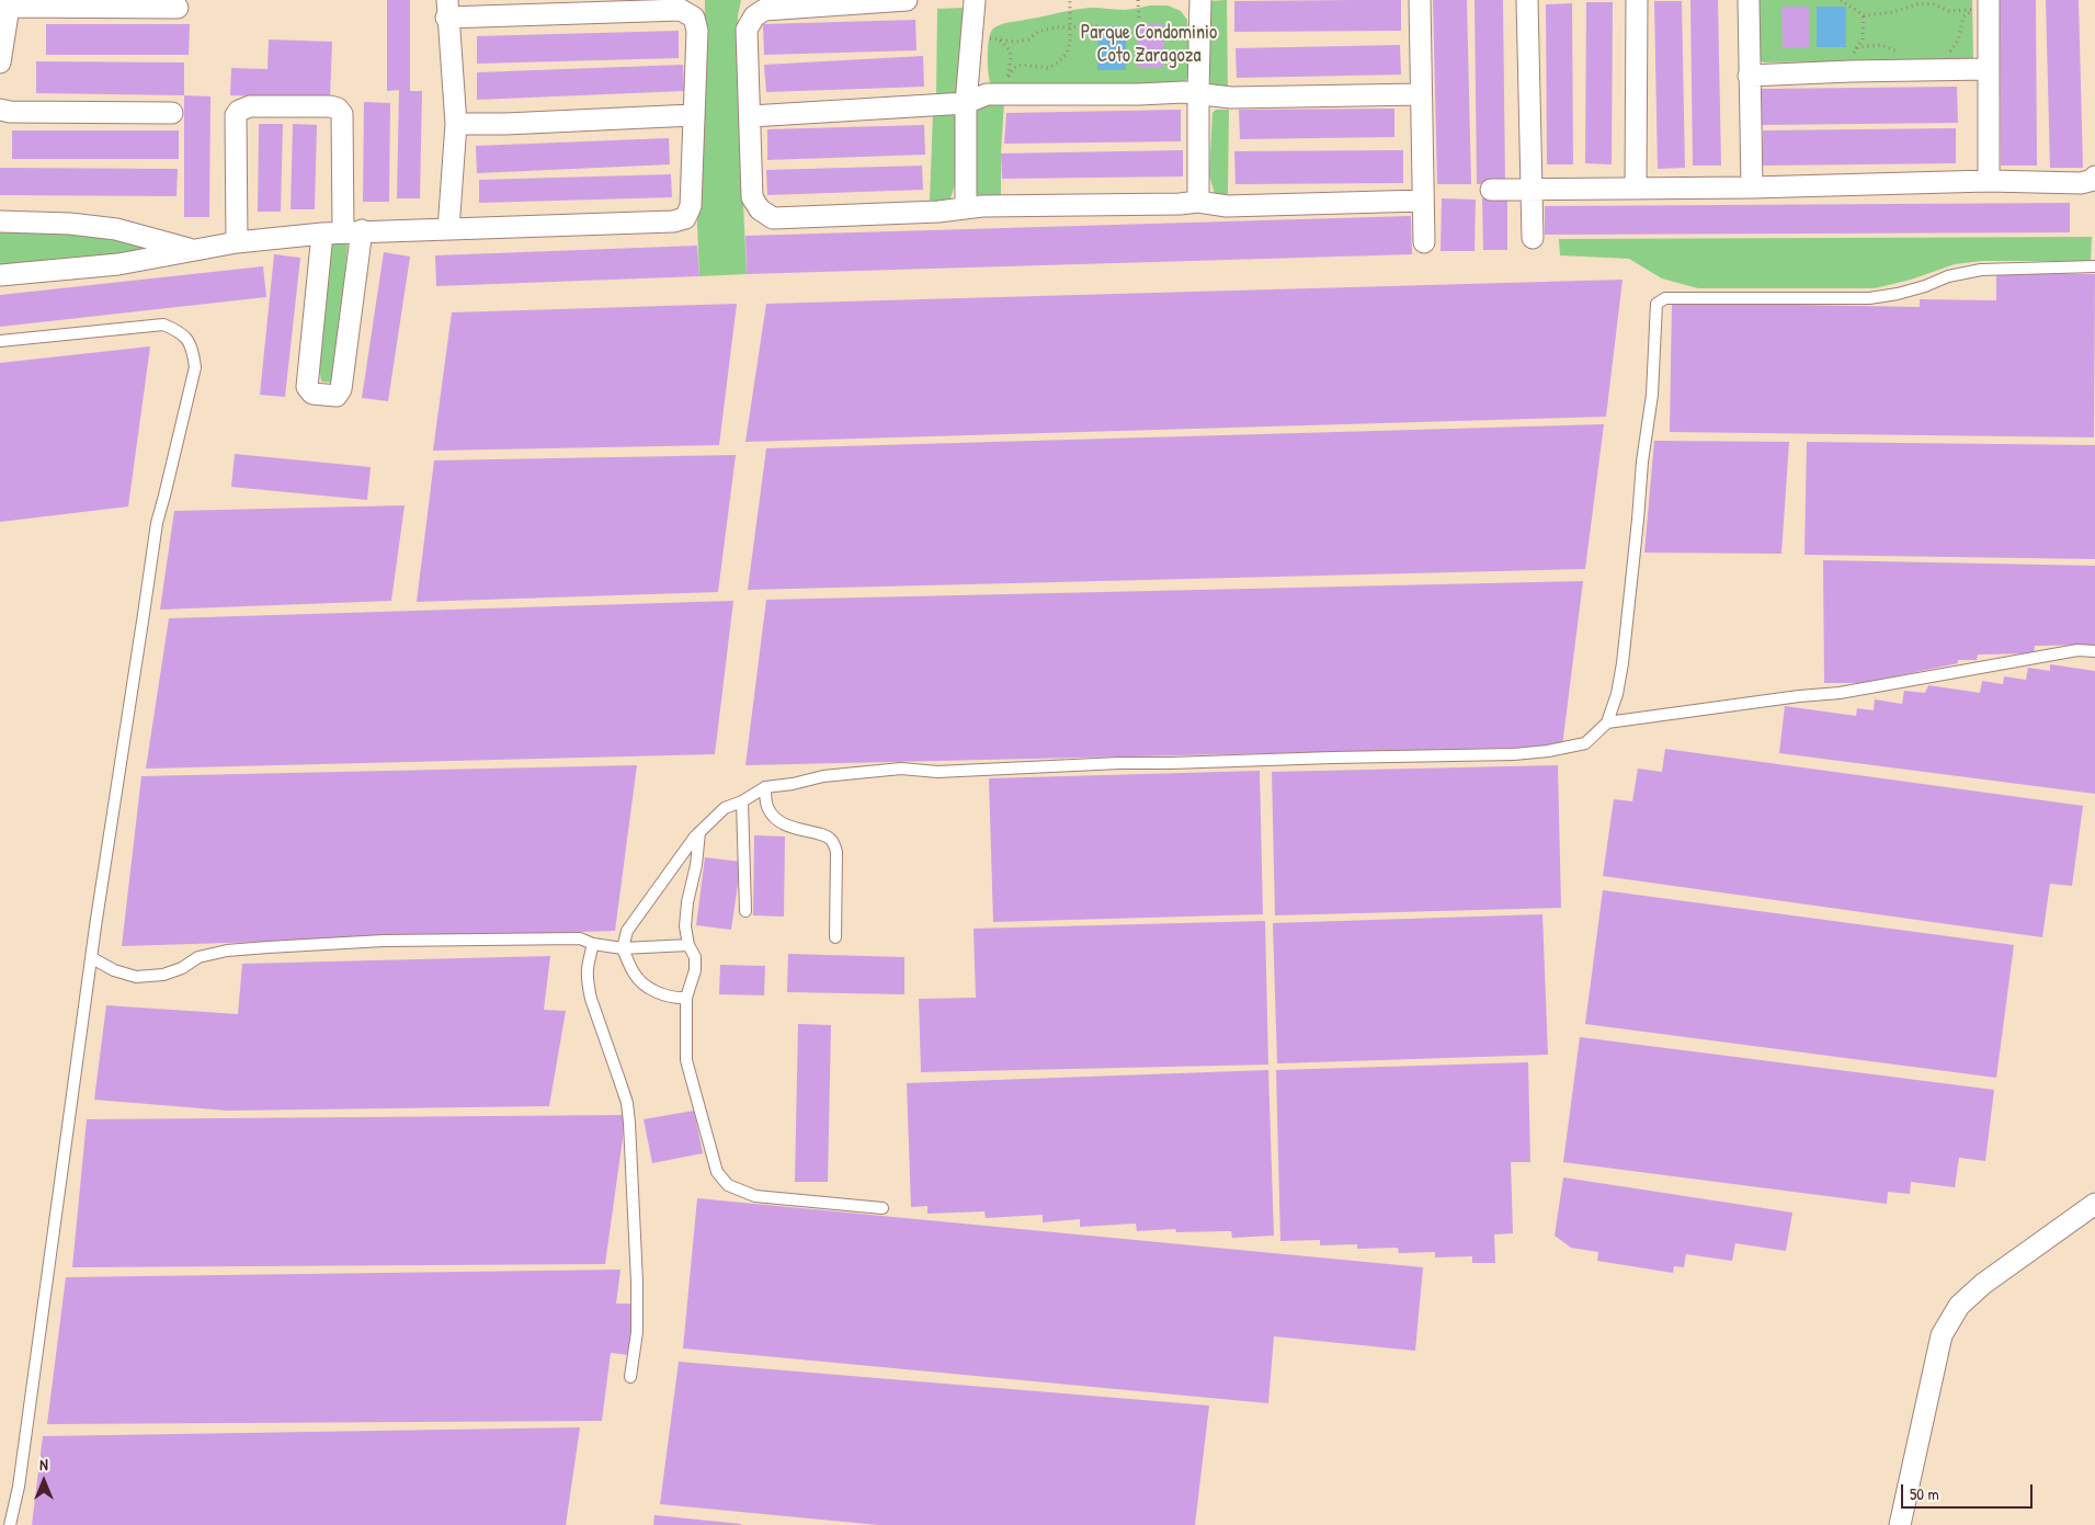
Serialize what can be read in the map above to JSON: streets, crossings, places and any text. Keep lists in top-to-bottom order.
{
  "parks": ["Parque Condominio Coto Zaragoza"],
  "scale_bar": "50 m",
  "north": "top"
}
